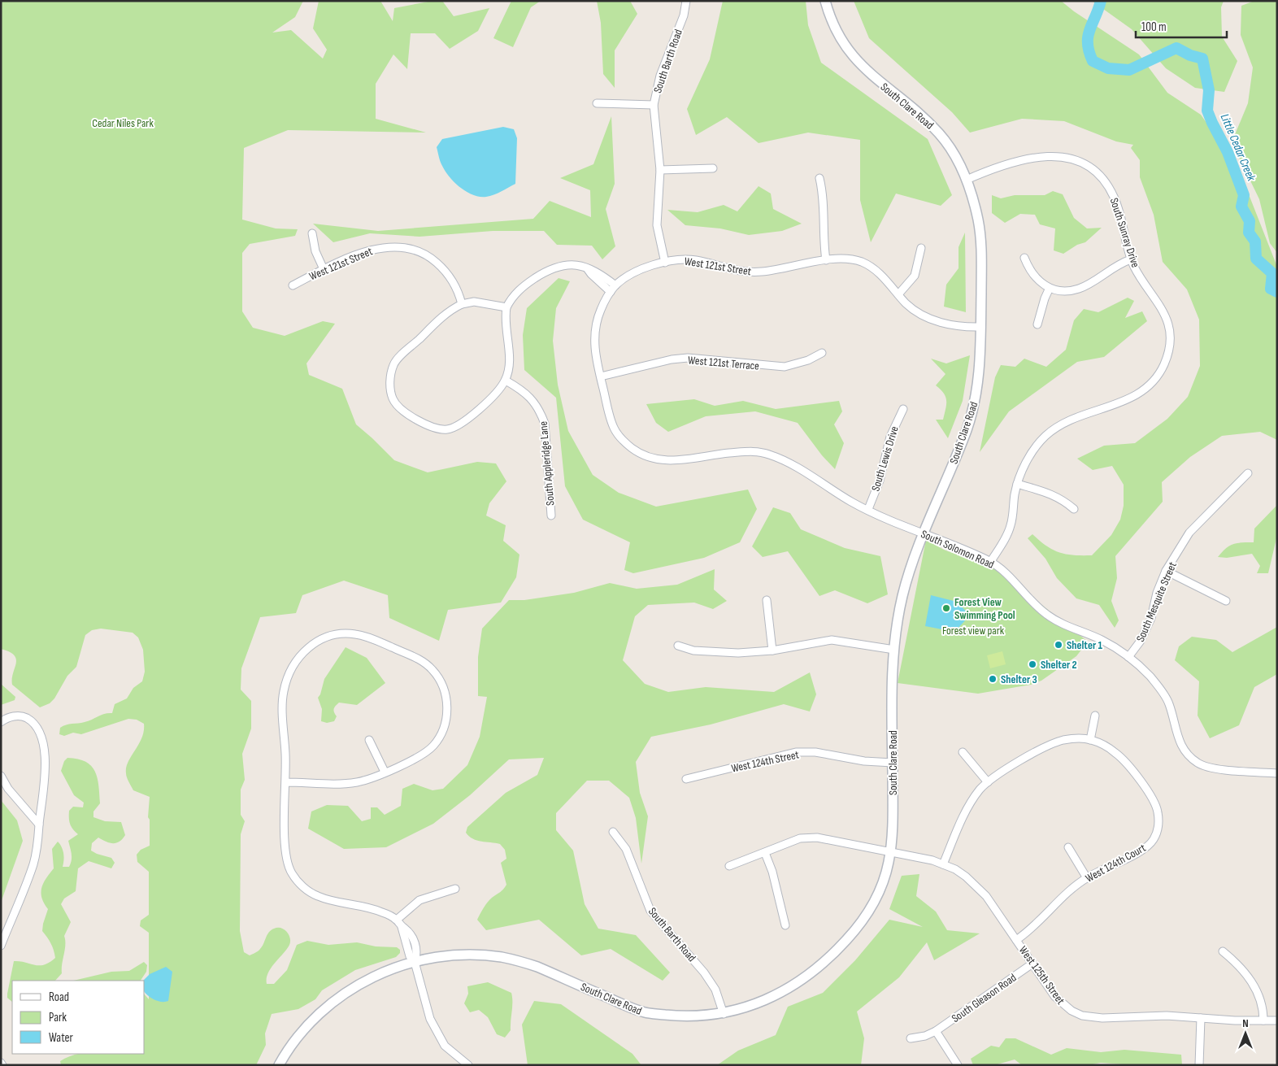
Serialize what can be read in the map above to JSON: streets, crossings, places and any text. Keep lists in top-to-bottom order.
{
  "streets": {
    "street": [
      "South Barth Road",
      "South Clare Road",
      "South Sunray Drive",
      "West 121st Street",
      "West 121st Terrace",
      "South Lewis Drive",
      "South Appleridge Lane",
      "South Solomon Road",
      "South Mesquite Street",
      "West 124th Street",
      "West 124th Court",
      "West 125th Street",
      "South Gleason Road"
    ]
  },
  "crossings": [
    ["South Barth Road", "South Clare Road"],
    ["South Barth Road", "West 121st Street"],
    ["South Clare Road", "South Sunray Drive"],
    ["South Clare Road", "West 121st Street"],
    ["South Clare Road", "South Solomon Road"],
    ["South Clare Road", "West 124th Street"],
    ["South Clare Road", "West 125th Street"],
    ["South Sunray Drive", "South Solomon Road"],
    ["West 121st Street", "West 121st Terrace"],
    ["West 121st Street", "South Appleridge Lane"],
    ["West 121st Street", "South Solomon Road"],
    ["South Lewis Drive", "South Solomon Road"],
    ["South Solomon Road", "South Mesquite Street"],
    ["West 124th Court", "West 125th Street"],
    ["West 125th Street", "South Gleason Road"]
  ],
  "water": ["Little Cedar Creek"],
  "parks": ["Cedar Niles Park", "Forest view park"],
  "places": [
    "Forest View Swimming Pool",
    "Shelter 1",
    "Shelter 2",
    "Shelter 3"
  ],
  "legend": ["Road", "Park", "Water"],
  "scale_bar": "100 m",
  "north": "top"
}
